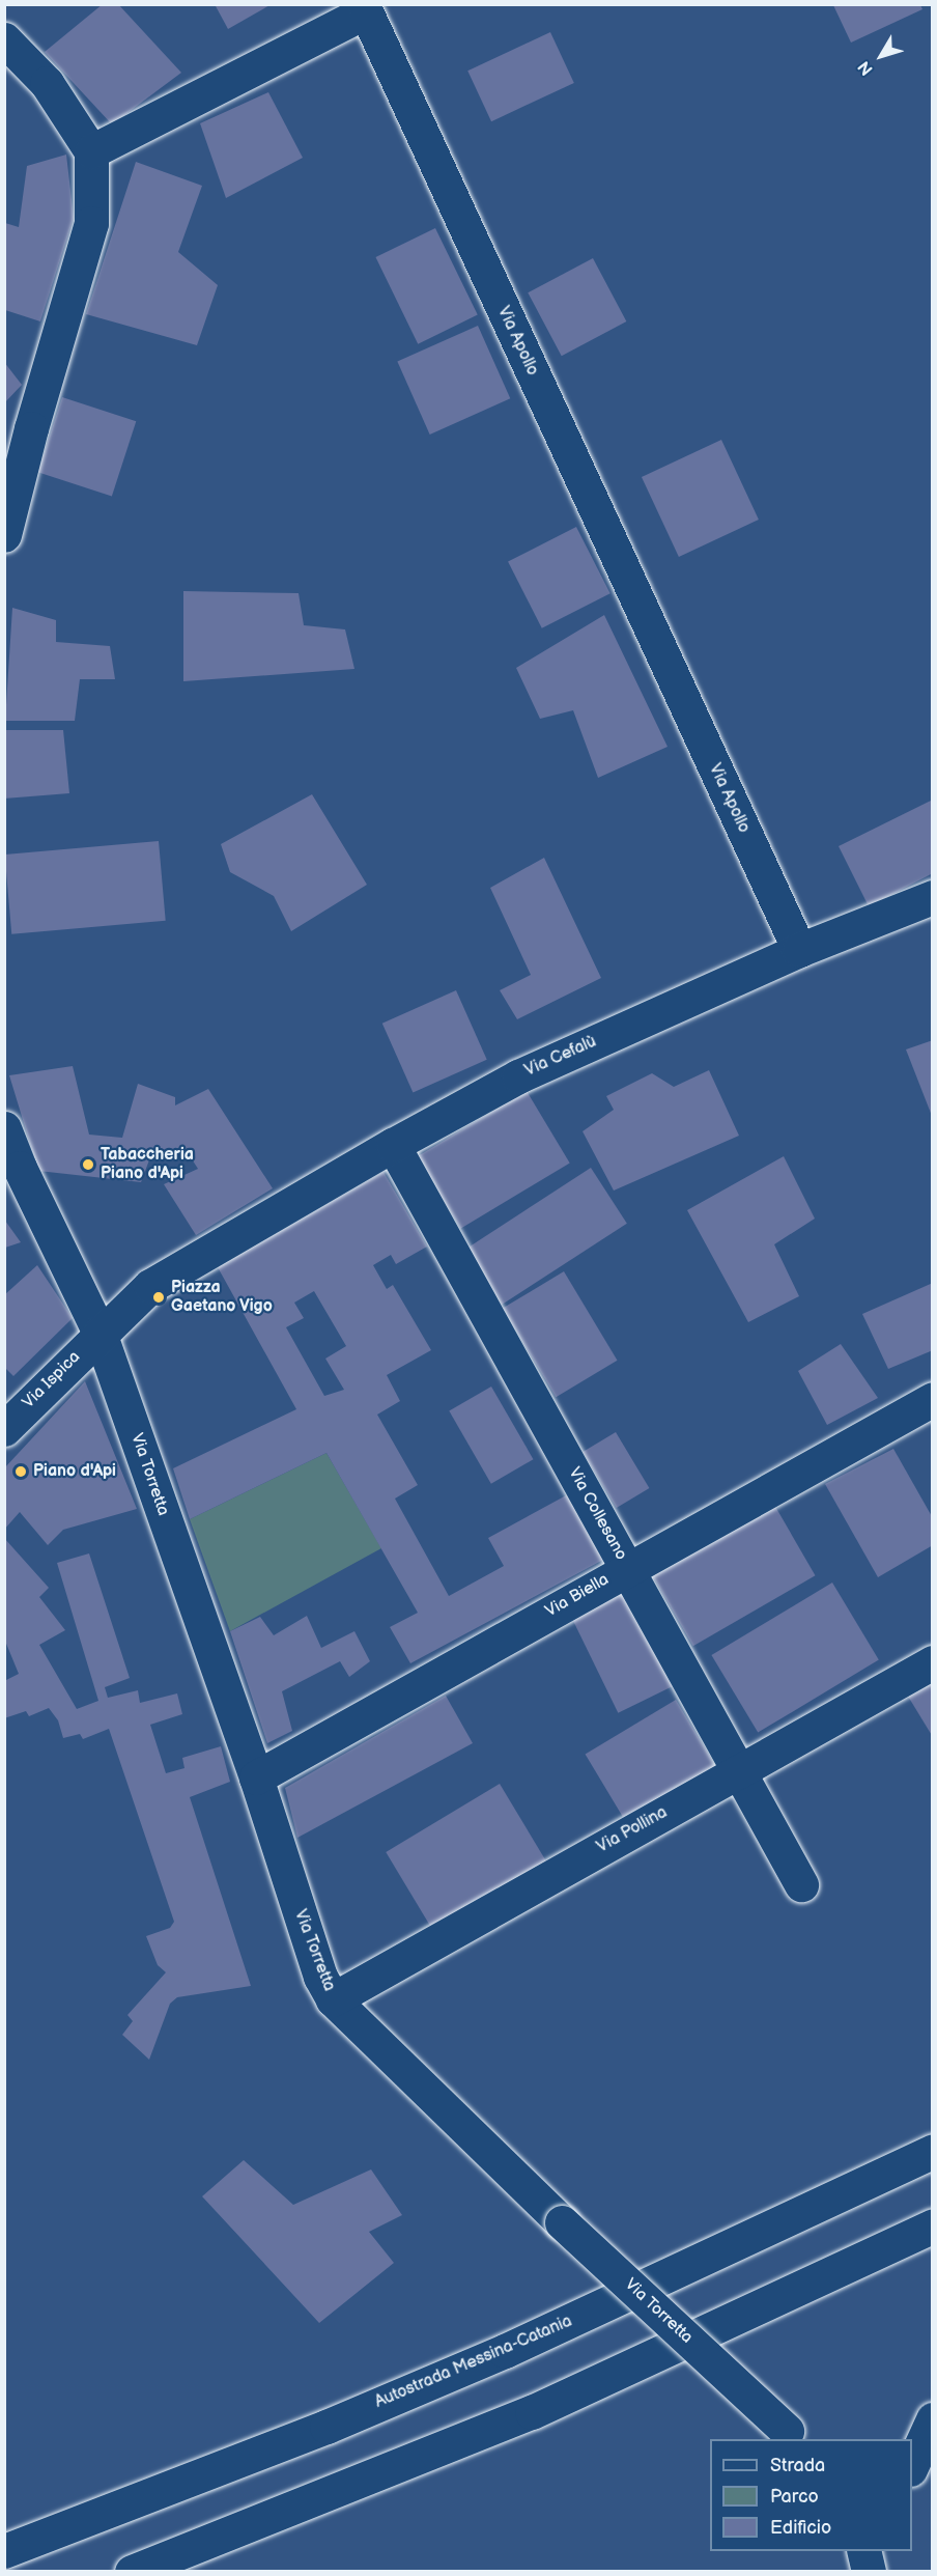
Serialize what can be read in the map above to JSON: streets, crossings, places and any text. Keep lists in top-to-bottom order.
{
  "streets": {
    "main road": [
      "Via Apollo",
      "Via Cefalù",
      "Via Ispica",
      "Via Torretta",
      "Via Collesano",
      "Via Biella",
      "Via Pollina",
      "Autostrada Messina-Catania"
    ]
  },
  "crossings": [
    ["Via Apollo", "Via Cefalù"],
    ["Via Cefalù", "Via Ispica"],
    ["Via Cefalù", "Via Collesano"],
    ["Via Ispica", "Via Torretta"],
    ["Via Torretta", "Via Biella"],
    ["Via Torretta", "Via Pollina"],
    ["Via Collesano", "Via Biella"],
    ["Via Collesano", "Via Pollina"]
  ],
  "places": ["Tabaccheria Piano d'Api", "Piazza Gaetano Vigo", "Piano d'Api"],
  "legend": ["Strada", "Parco", "Edificio"],
  "north": "bottom left"
}
